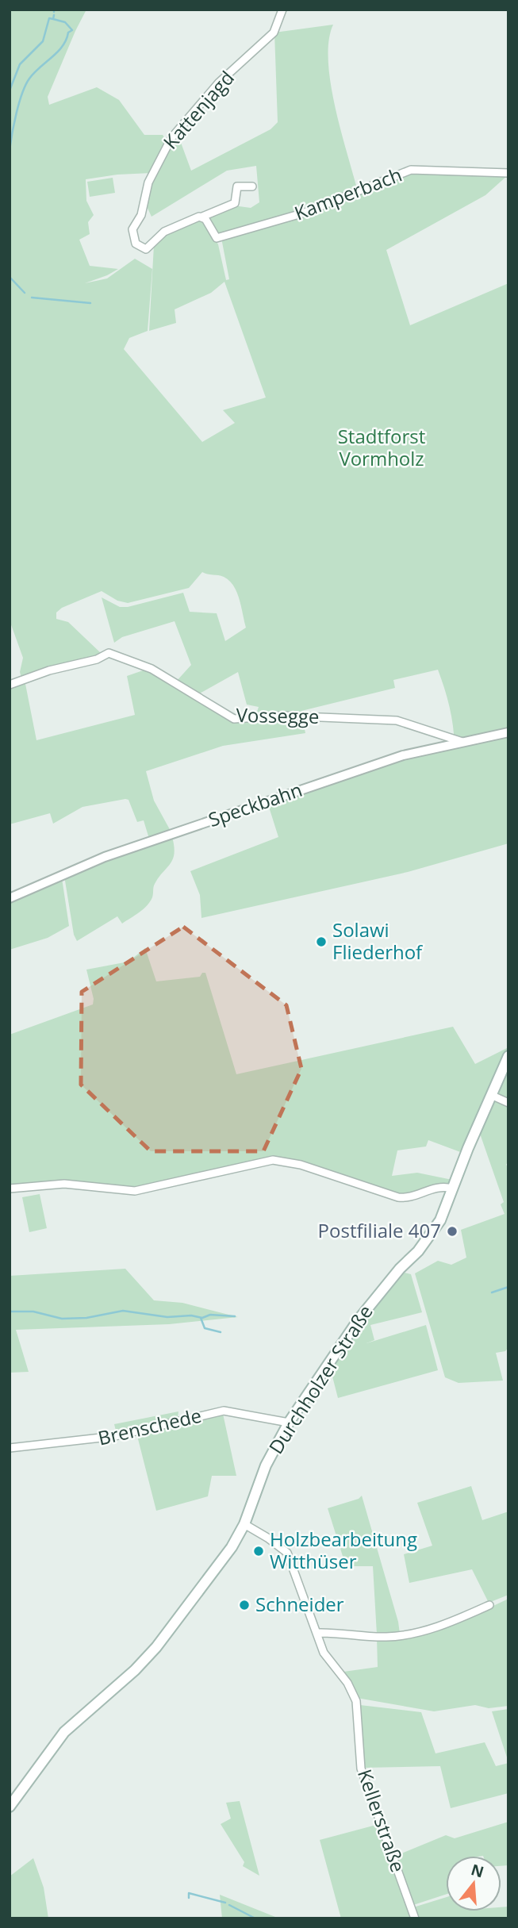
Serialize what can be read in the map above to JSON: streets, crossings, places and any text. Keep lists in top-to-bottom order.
{
  "streets": {
    "main road": ["Durchholzer Straße"],
    "street": [
      "Kattenjagd",
      "Kamperbach",
      "Vossegge",
      "Speckbahn",
      "Brenschede",
      "Kellerstraße"
    ]
  },
  "crossings": [
    ["Kattenjagd", "Kamperbach"],
    ["Vossegge", "Speckbahn"],
    ["Durchholzer Straße", "Brenschede"],
    ["Durchholzer Straße", "Kellerstraße"]
  ],
  "parks": ["Stadtforst Vormholz"],
  "places": [
    "Solawi Fliederhof",
    "Postfiliale 407",
    "Holzbearbeitung Witthüser",
    "Schneider"
  ],
  "north": "top"
}
